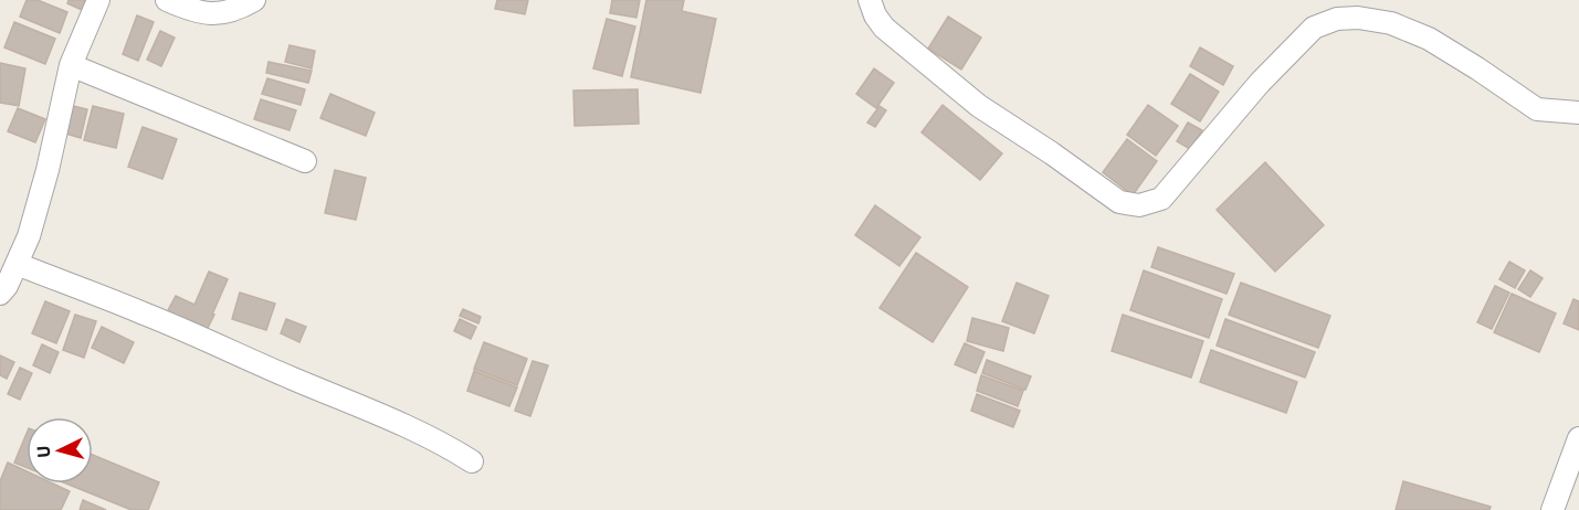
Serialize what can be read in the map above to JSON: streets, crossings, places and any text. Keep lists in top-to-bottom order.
{
  "north": "left"
}
